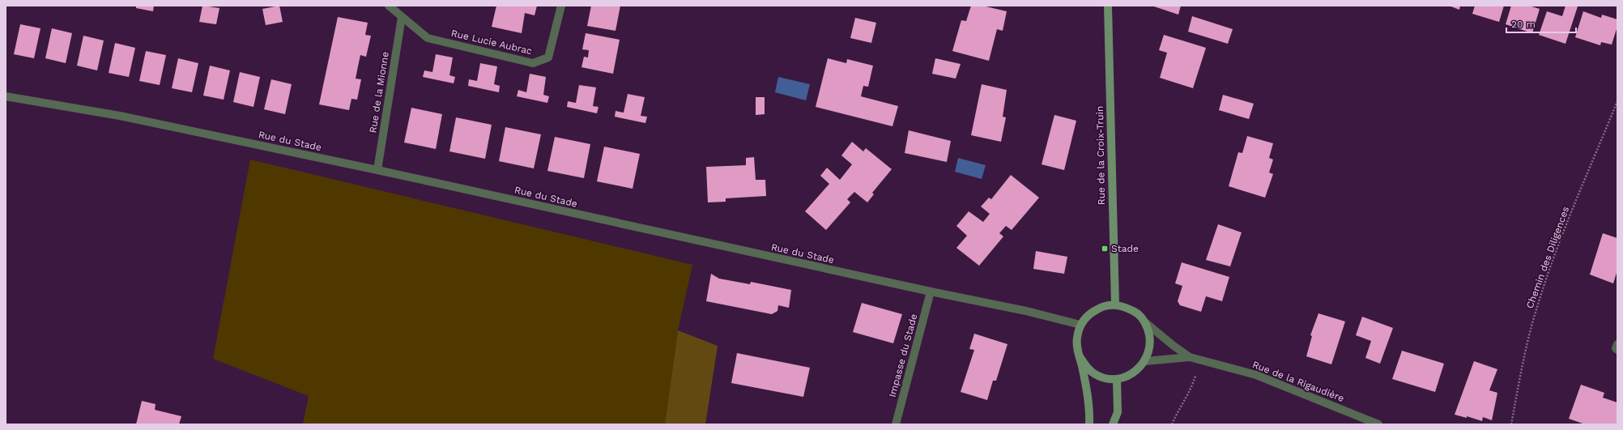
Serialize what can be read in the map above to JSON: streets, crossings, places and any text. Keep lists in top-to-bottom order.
{
  "streets": {
    "main road": ["Rue de la Croix-Truin"],
    "street": [
      "Rue Lucie Aubrac",
      "Rue de la Mionne",
      "Rue du Stade",
      "Impasse du Stade",
      "Rue de la Rigaudière"
    ],
    "path": ["Chemin des Diligences"]
  },
  "crossings": [
    ["Rue Lucie Aubrac", "Rue de la Mionne"],
    ["Rue de la Mionne", "Rue du Stade"],
    ["Rue du Stade", "Rue de la Croix-Truin"],
    ["Rue du Stade", "Impasse du Stade"],
    ["Rue du Stade", "Rue de la Rigaudière"],
    ["Rue de la Croix-Truin", "Rue de la Rigaudière"]
  ],
  "places": {
    "transit": ["Stade"]
  },
  "scale_bar": "20 m"
}
